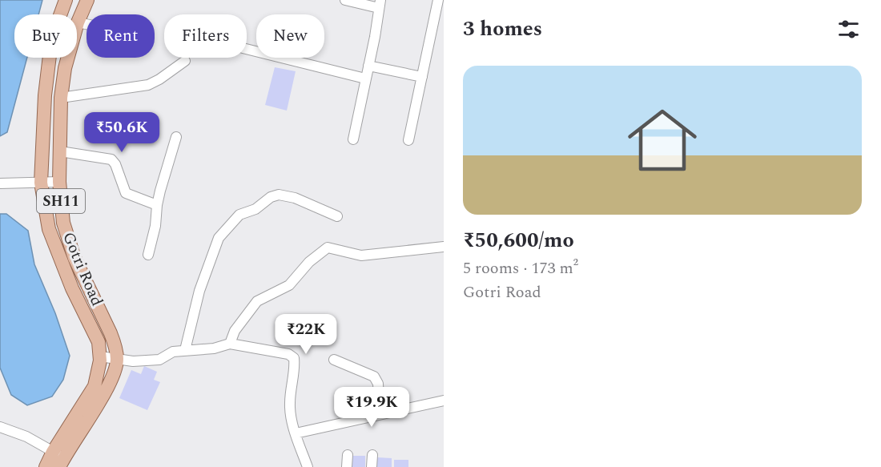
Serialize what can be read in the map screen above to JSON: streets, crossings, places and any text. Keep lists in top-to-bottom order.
{
  "streets": {
    "main road": ["SH11", "Gotri Road"]
  },
  "page": {
    "heading": "3 homes",
    "chip": [
      "Buy",
      "Rent",
      "Filters",
      "New"
    ],
    "list": [
      {
        "name": "₹50,600/mo",
        "note": "5 rooms · 173 m² · Gotri Road"
      }
    ],
    "price": ["₹50.6K", "₹22K", "₹19.9K"]
  }
}
